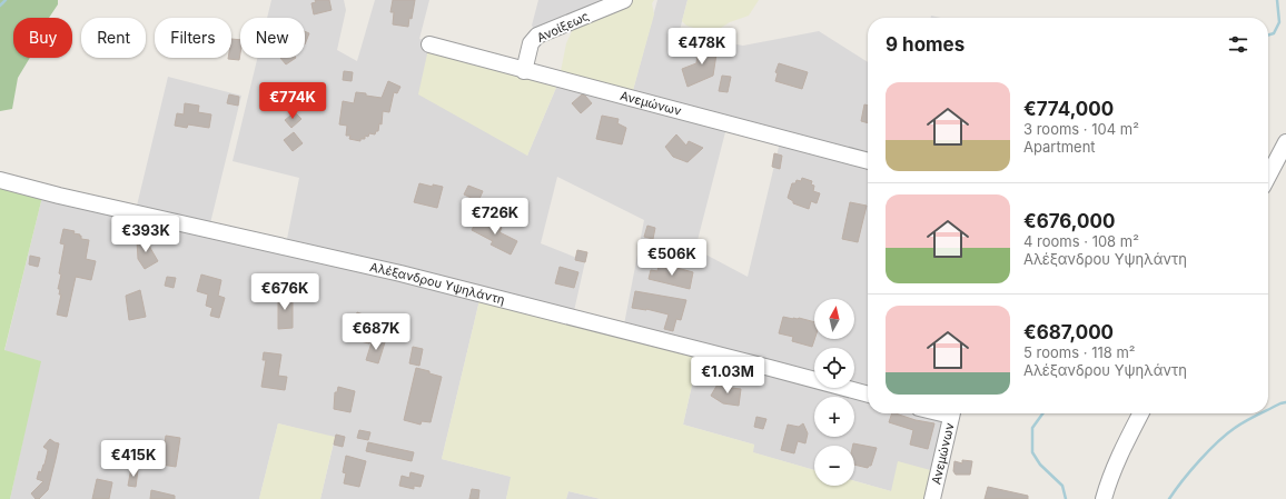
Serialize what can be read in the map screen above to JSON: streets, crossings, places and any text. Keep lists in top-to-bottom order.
{
  "streets": {
    "street": ["Ανοίξεως", "Ανεμώνων", "Αλέξανδρου Υψηλάντη"]
  },
  "crossings": [
    ["Ανοίξεως", "Ανεμώνων"]
  ],
  "north": "top",
  "page": {
    "chip": [
      "Buy",
      "Rent",
      "Filters",
      "New"
    ],
    "heading": "9 homes",
    "price": [
      "€478K",
      "€774K",
      "€726K",
      "€393K",
      "€506K",
      "€676K",
      "€687K",
      "€1.03M",
      "€415K"
    ],
    "list": [
      {
        "name": "€774,000",
        "note": "3 rooms · 104 m² · Apartment"
      },
      {
        "name": "€676,000",
        "note": "4 rooms · 108 m² · Αλέξανδρου Υψηλάντη"
      },
      {
        "name": "€687,000",
        "note": "5 rooms · 118 m² · Αλέξανδρου Υψηλάντη"
      }
    ],
    "map_buttons": ["+", "−"]
  }
}
